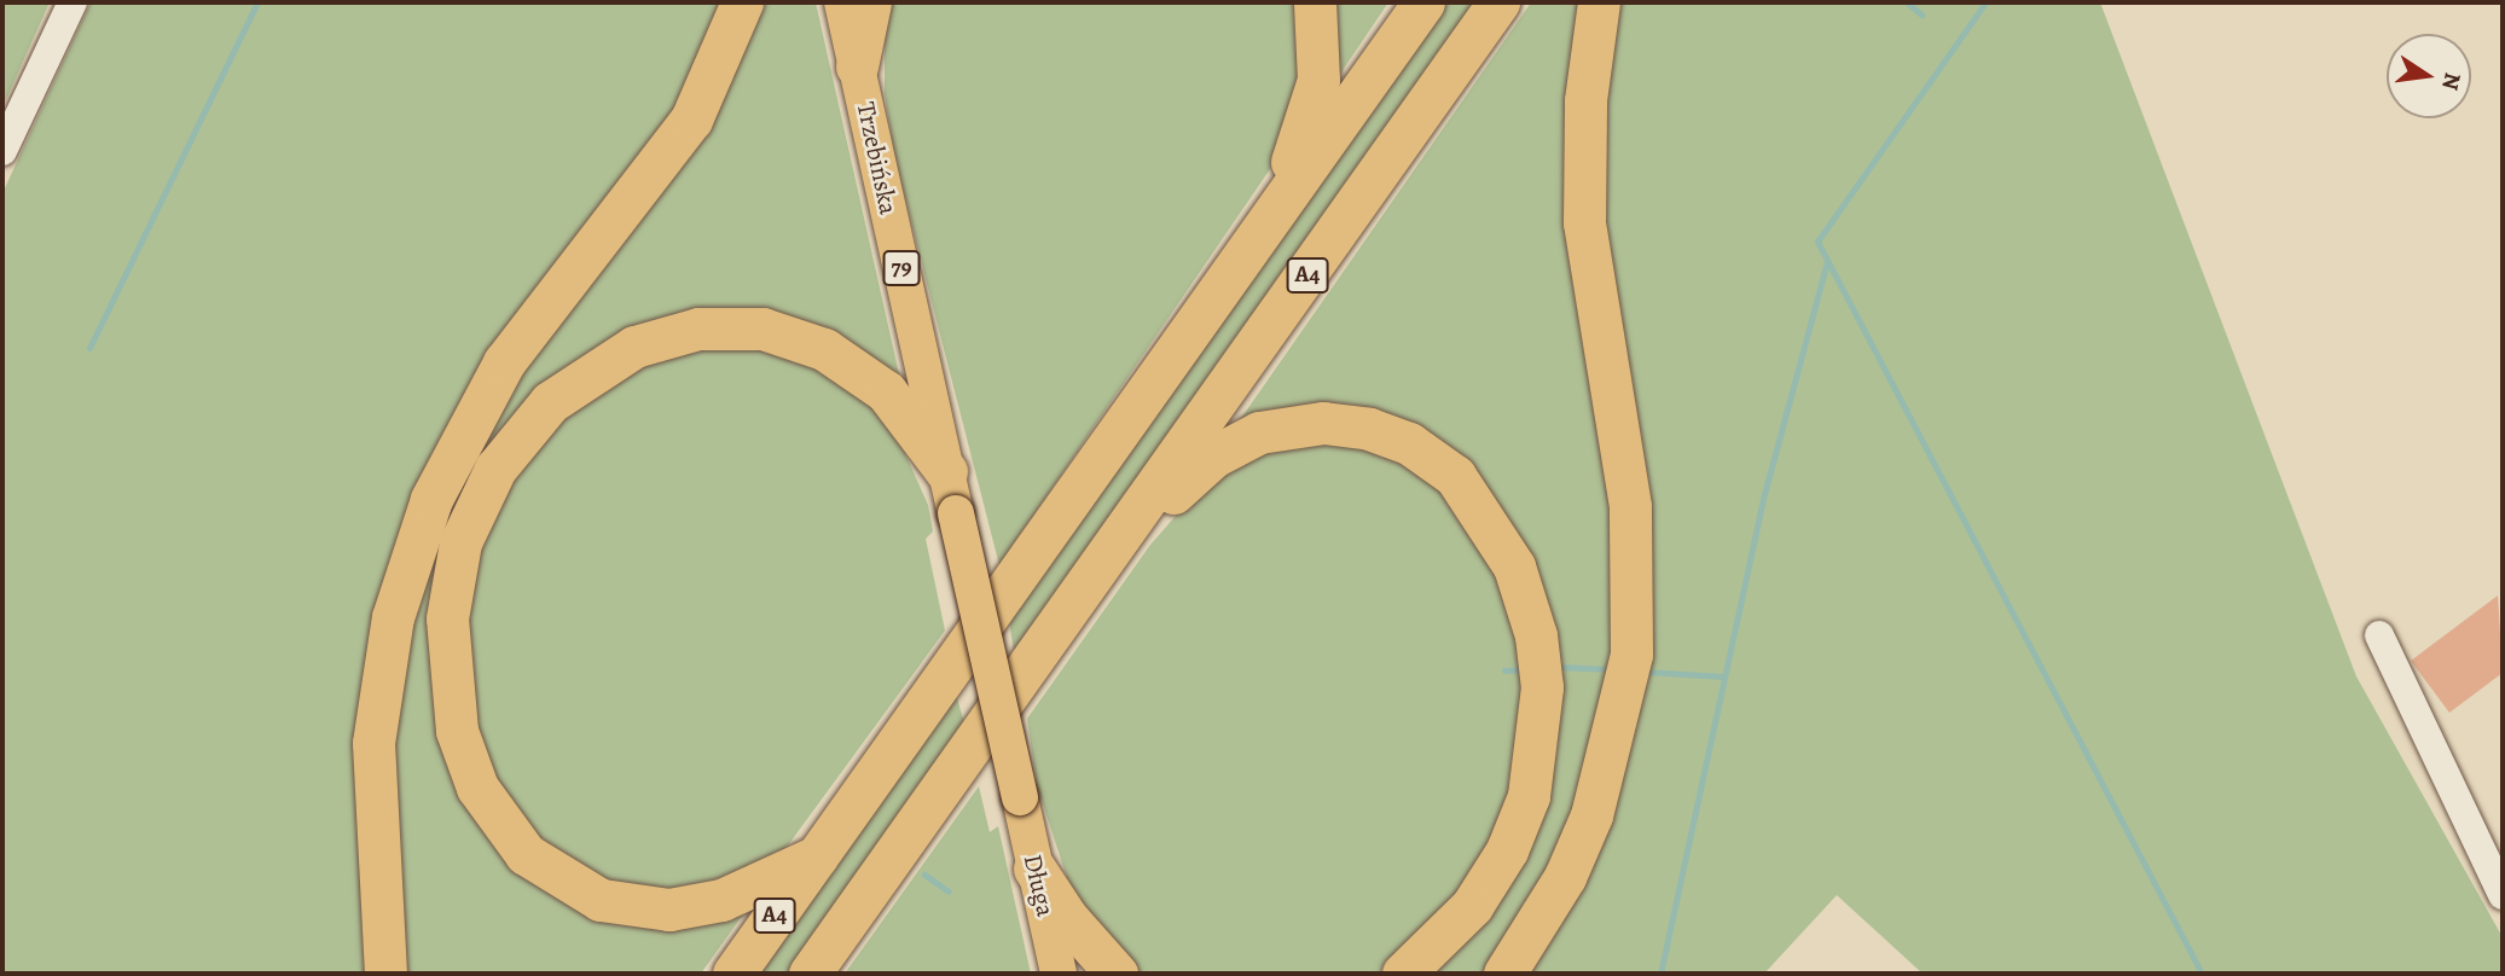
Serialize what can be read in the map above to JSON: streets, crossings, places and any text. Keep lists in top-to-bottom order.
{
  "streets": {
    "highway": ["A4"],
    "main road": ["Trzebińska", "79", "Długa"]
  },
  "crossings": [
    ["Trzebińska", "Długa"]
  ],
  "north": "right"
}
